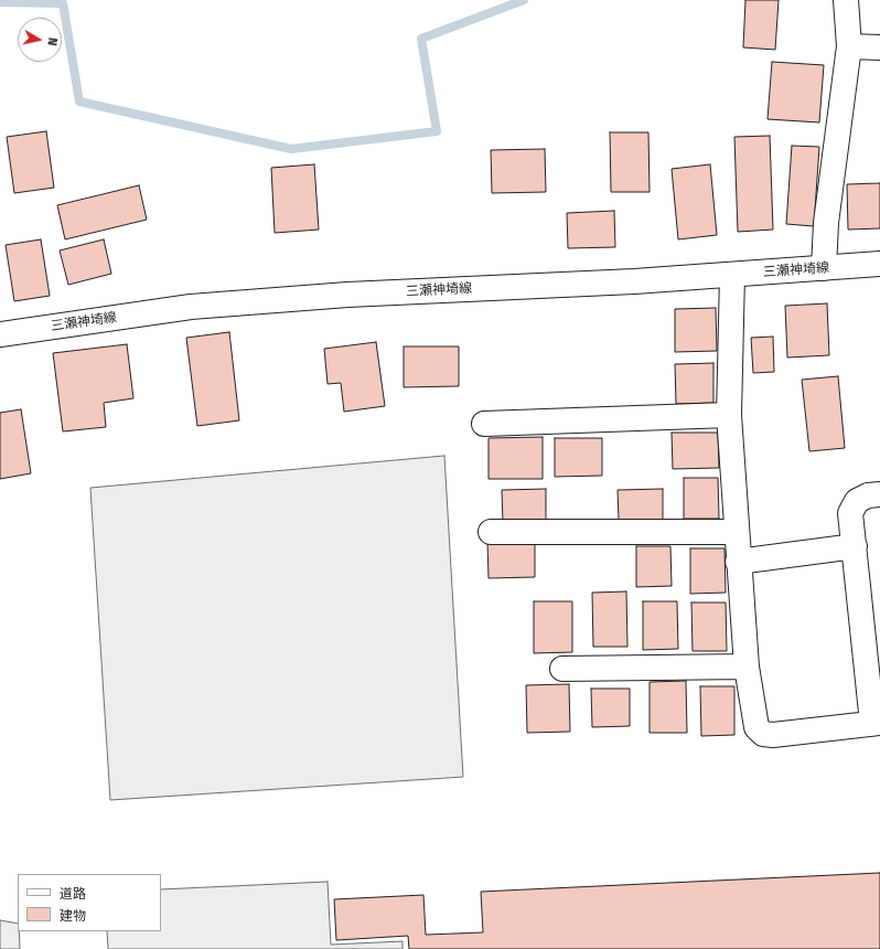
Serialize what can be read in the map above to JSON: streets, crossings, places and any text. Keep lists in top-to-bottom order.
{
  "streets": {
    "street": ["三瀬神埼線"]
  },
  "legend": ["道路", "建物"],
  "north": "right"
}
